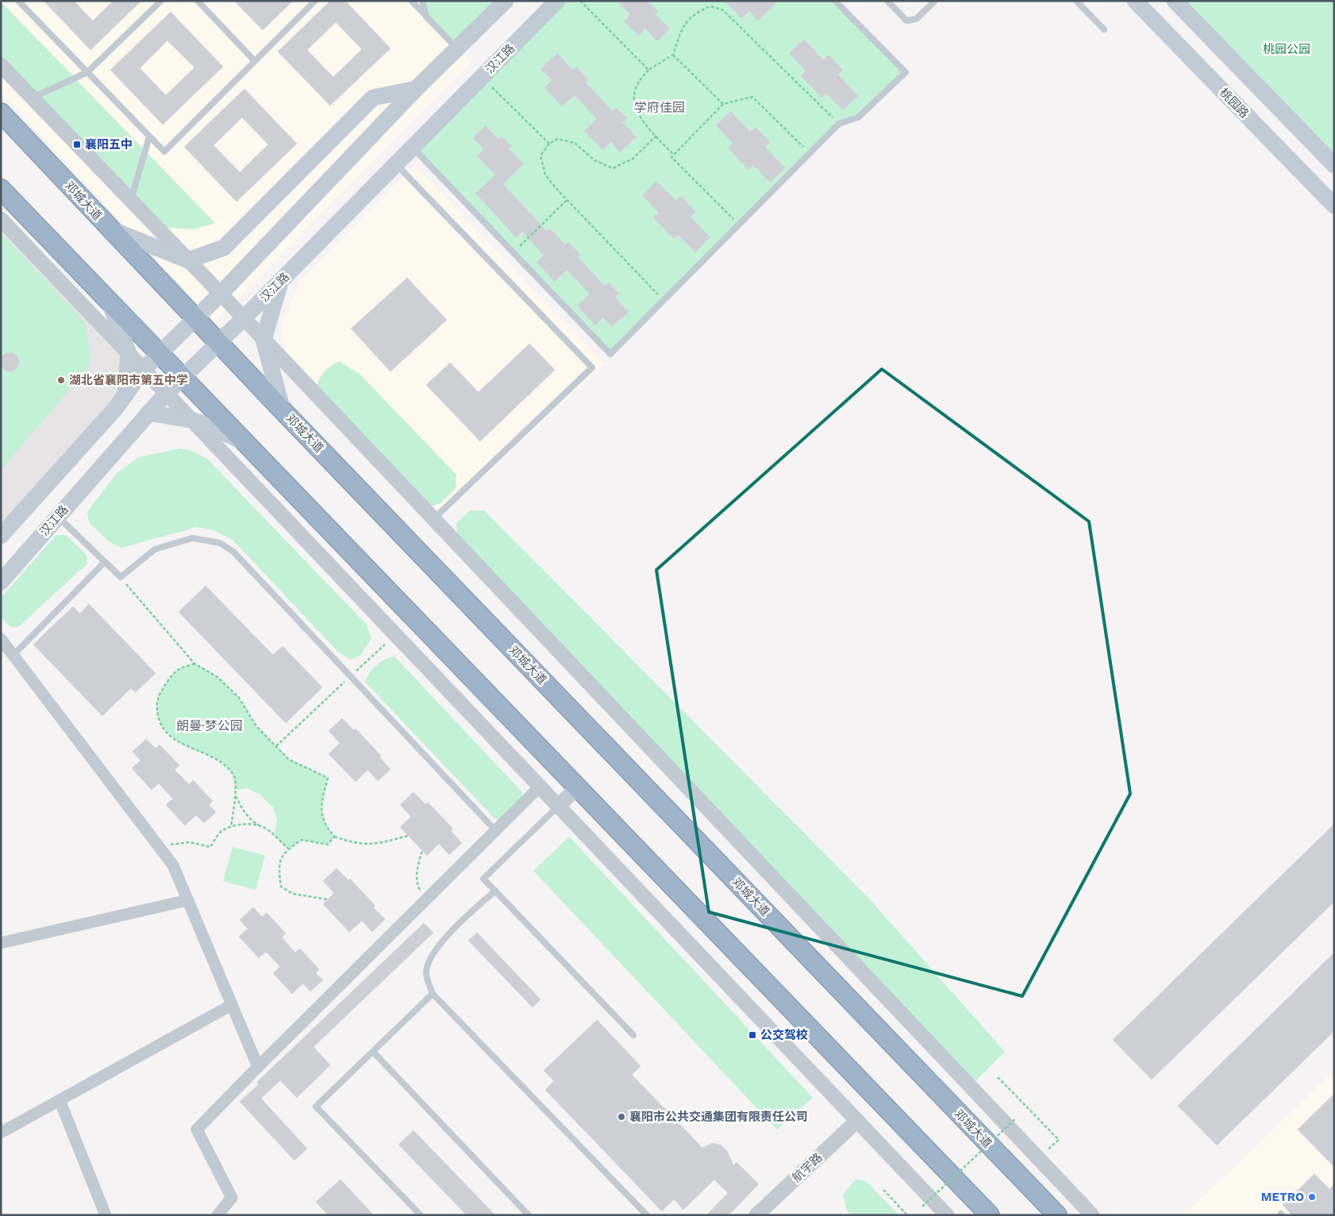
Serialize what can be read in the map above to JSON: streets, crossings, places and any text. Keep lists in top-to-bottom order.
{
  "streets": {
    "highway": ["邓城大道"],
    "main road": ["汉江路", "桃园路"],
    "street": ["航宇路"]
  },
  "crossings": [
    ["汉江路", "邓城大道"]
  ],
  "districts": ["学府佳园", "朗曼·梦公园"],
  "parks": ["桃园公园"],
  "places": {
    "transit": ["襄阳五中", "公交驾校"],
    "other": ["湖北省襄阳市第五中学", "襄阳市公共交通集团有限责任公司", "METRO"]
  }
}
